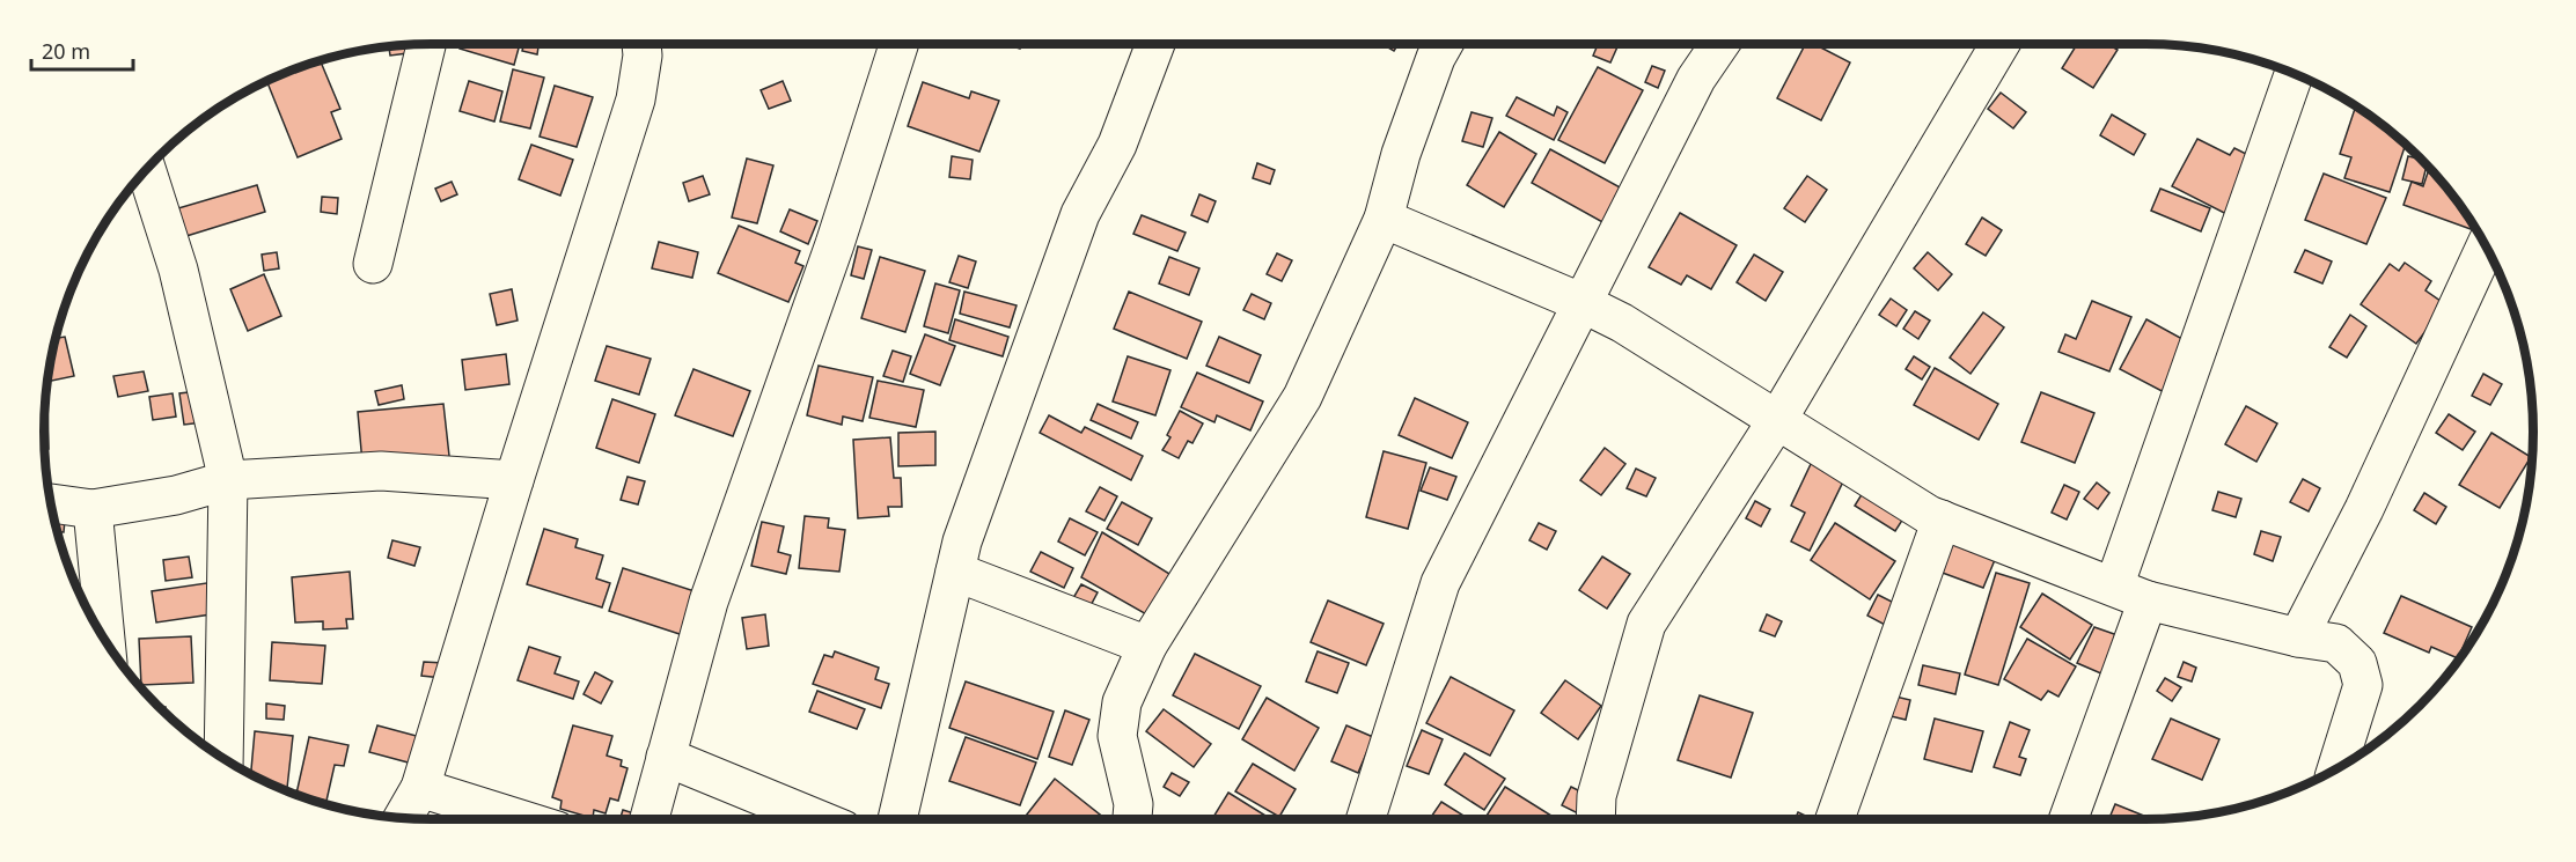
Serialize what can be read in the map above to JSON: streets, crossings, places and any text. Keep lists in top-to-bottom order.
{
  "scale_bar": "20 m"
}
